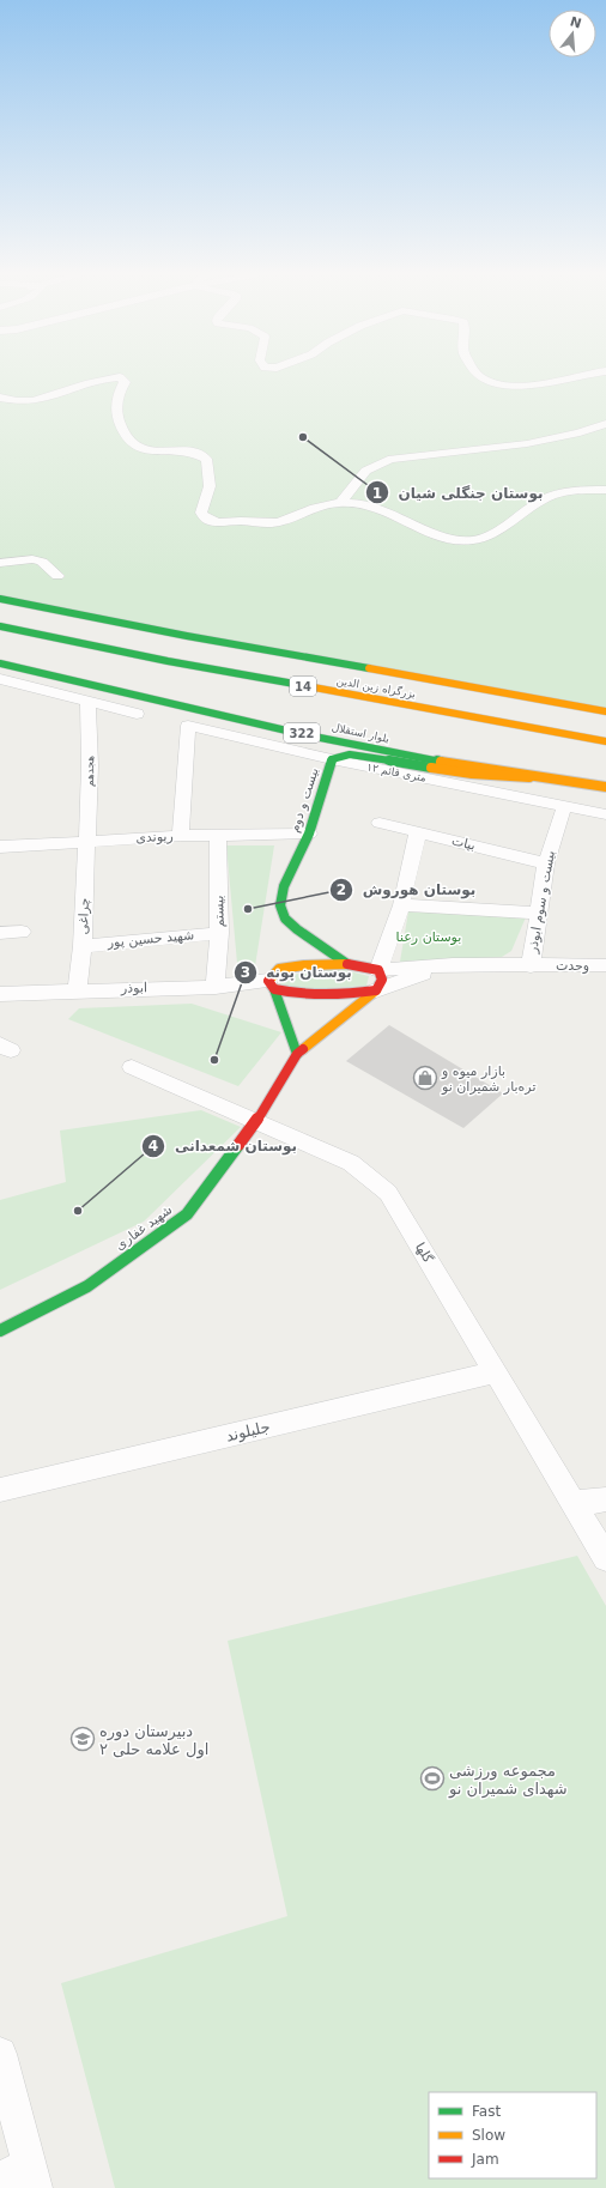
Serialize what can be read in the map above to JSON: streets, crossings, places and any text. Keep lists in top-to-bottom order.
{
  "streets": {
    "main road": [
      "14",
      "بزرگراه زین الدین",
      "322",
      "بلوار استقلال",
      "بیست و دوم",
      "شهید غفاری"
    ],
    "street": [
      "هجدهم",
      "۱۲ متری قائم",
      "ریوندی",
      "بیات",
      "بیست و سوم ابوذر",
      "بیستم",
      "چراغی",
      "شهید حسین پور",
      "وحدت",
      "ابوذر",
      "گلها",
      "جلیلوند"
    ]
  },
  "crossings": [
    ["بلوار استقلال", "بیست و دوم"],
    ["هجدهم", "ریوندی"],
    ["هجدهم", "چراغی"],
    ["۱۲ متری قائم", "بیست و دوم"],
    ["۱۲ متری قائم", "ریوندی"],
    ["بیست و دوم", "ریوندی"],
    ["ریوندی", "بیستم"],
    ["ریوندی", "چراغی"],
    ["بیات", "بیست و سوم ابوذر"],
    ["بیست و سوم ابوذر", "وحدت"],
    ["بیستم", "شهید حسین پور"],
    ["بیستم", "ابوذر"],
    ["چراغی", "شهید حسین پور"],
    ["چراغی", "ابوذر"],
    ["وحدت", "شهید غفاری"],
    ["شهید غفاری", "گلها"],
    ["گلها", "جلیلوند"]
  ],
  "parks": ["بوستان رعنا"],
  "places": {
    "other": [
      "بوستان جنگلی شیان",
      "بوستان هوروش",
      "بوستان پونه",
      "بوستان شمعدانی"
    ],
    "shop": ["بازار میوه و تره‌بار شمیران نو"],
    "school or university": ["دبیرستان دوره اول علامه حلی ۲"],
    "sports": ["مجموعه ورزشی شهدای شمیران نو"]
  },
  "legend": ["Fast", "Slow", "Jam"],
  "north": "top"
}
